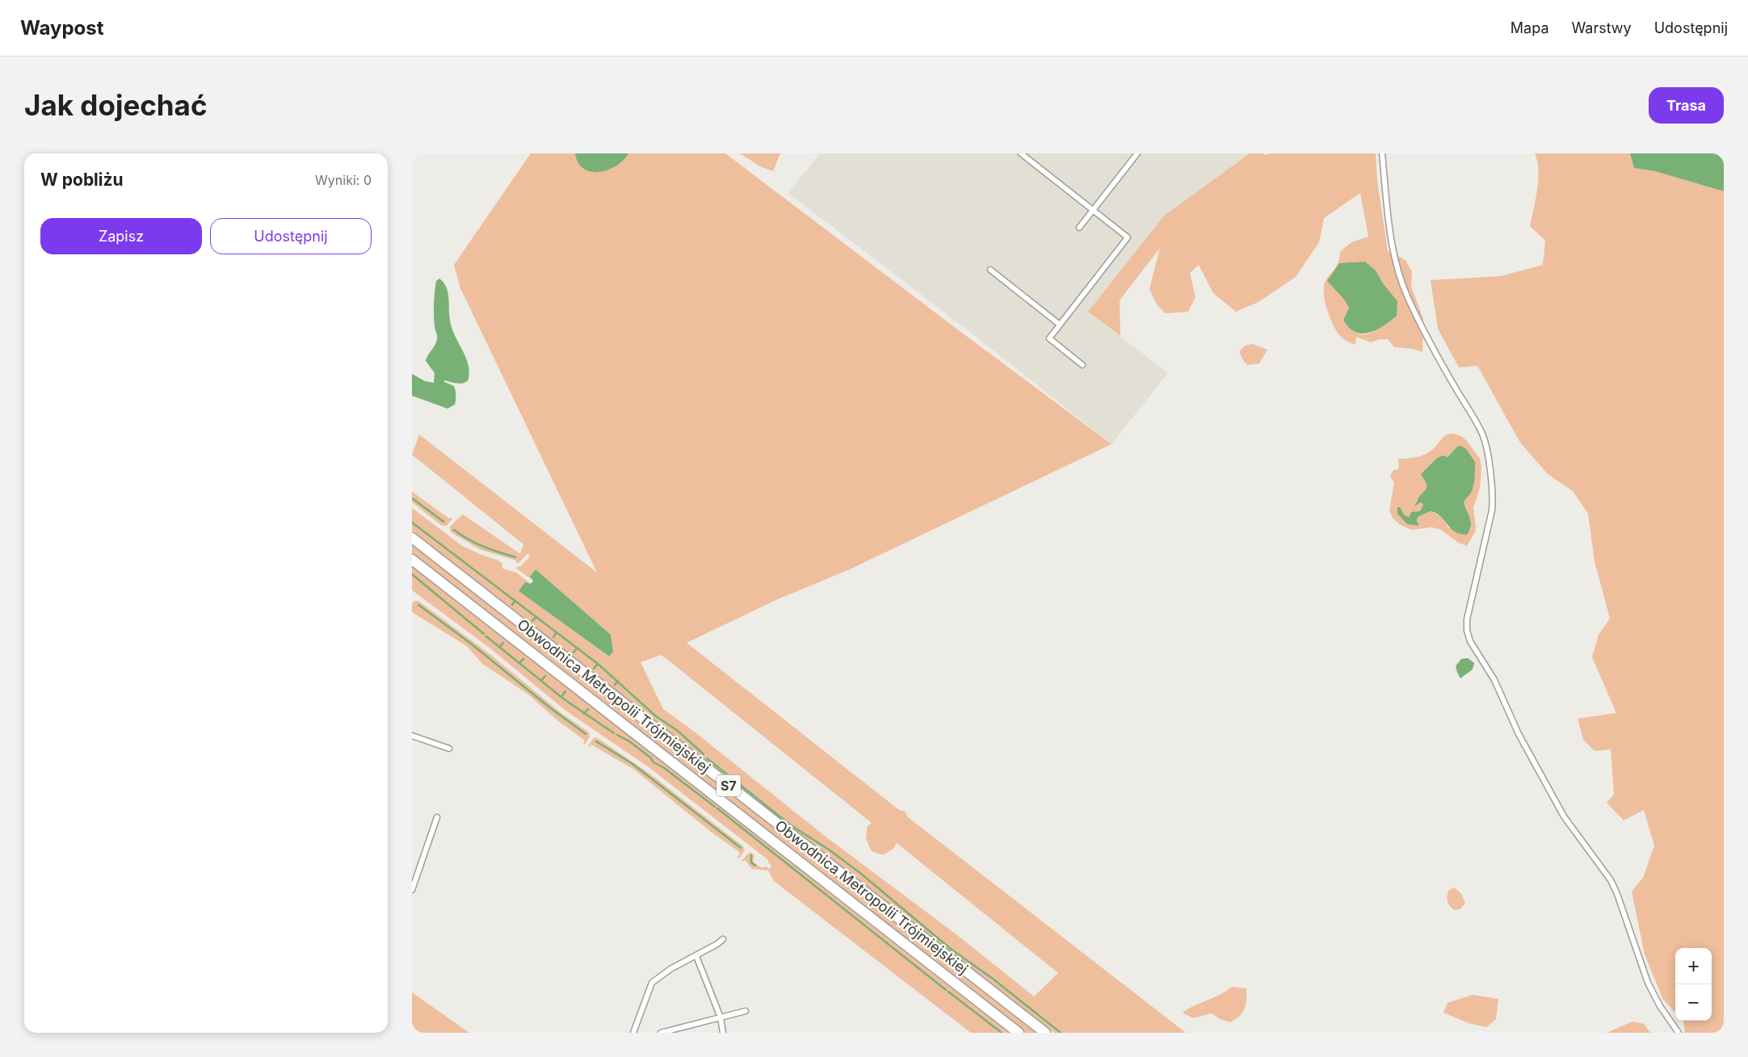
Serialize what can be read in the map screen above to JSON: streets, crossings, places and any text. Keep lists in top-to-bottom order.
{
  "streets": {
    "highway": ["Obwodnica Metropolii Trójmiejskiej", "S7"]
  },
  "page": {
    "header": "Waypost",
    "nav": ["Mapa", "Warstwy", "Udostępnij"],
    "buttons": [
      "Trasa",
      ["Zapisz", "Udostępnij"]
    ],
    "title": "Jak dojechać",
    "heading": ["W pobliżu", "Wyniki: 0"],
    "map_buttons": ["+", "−"]
  }
}
